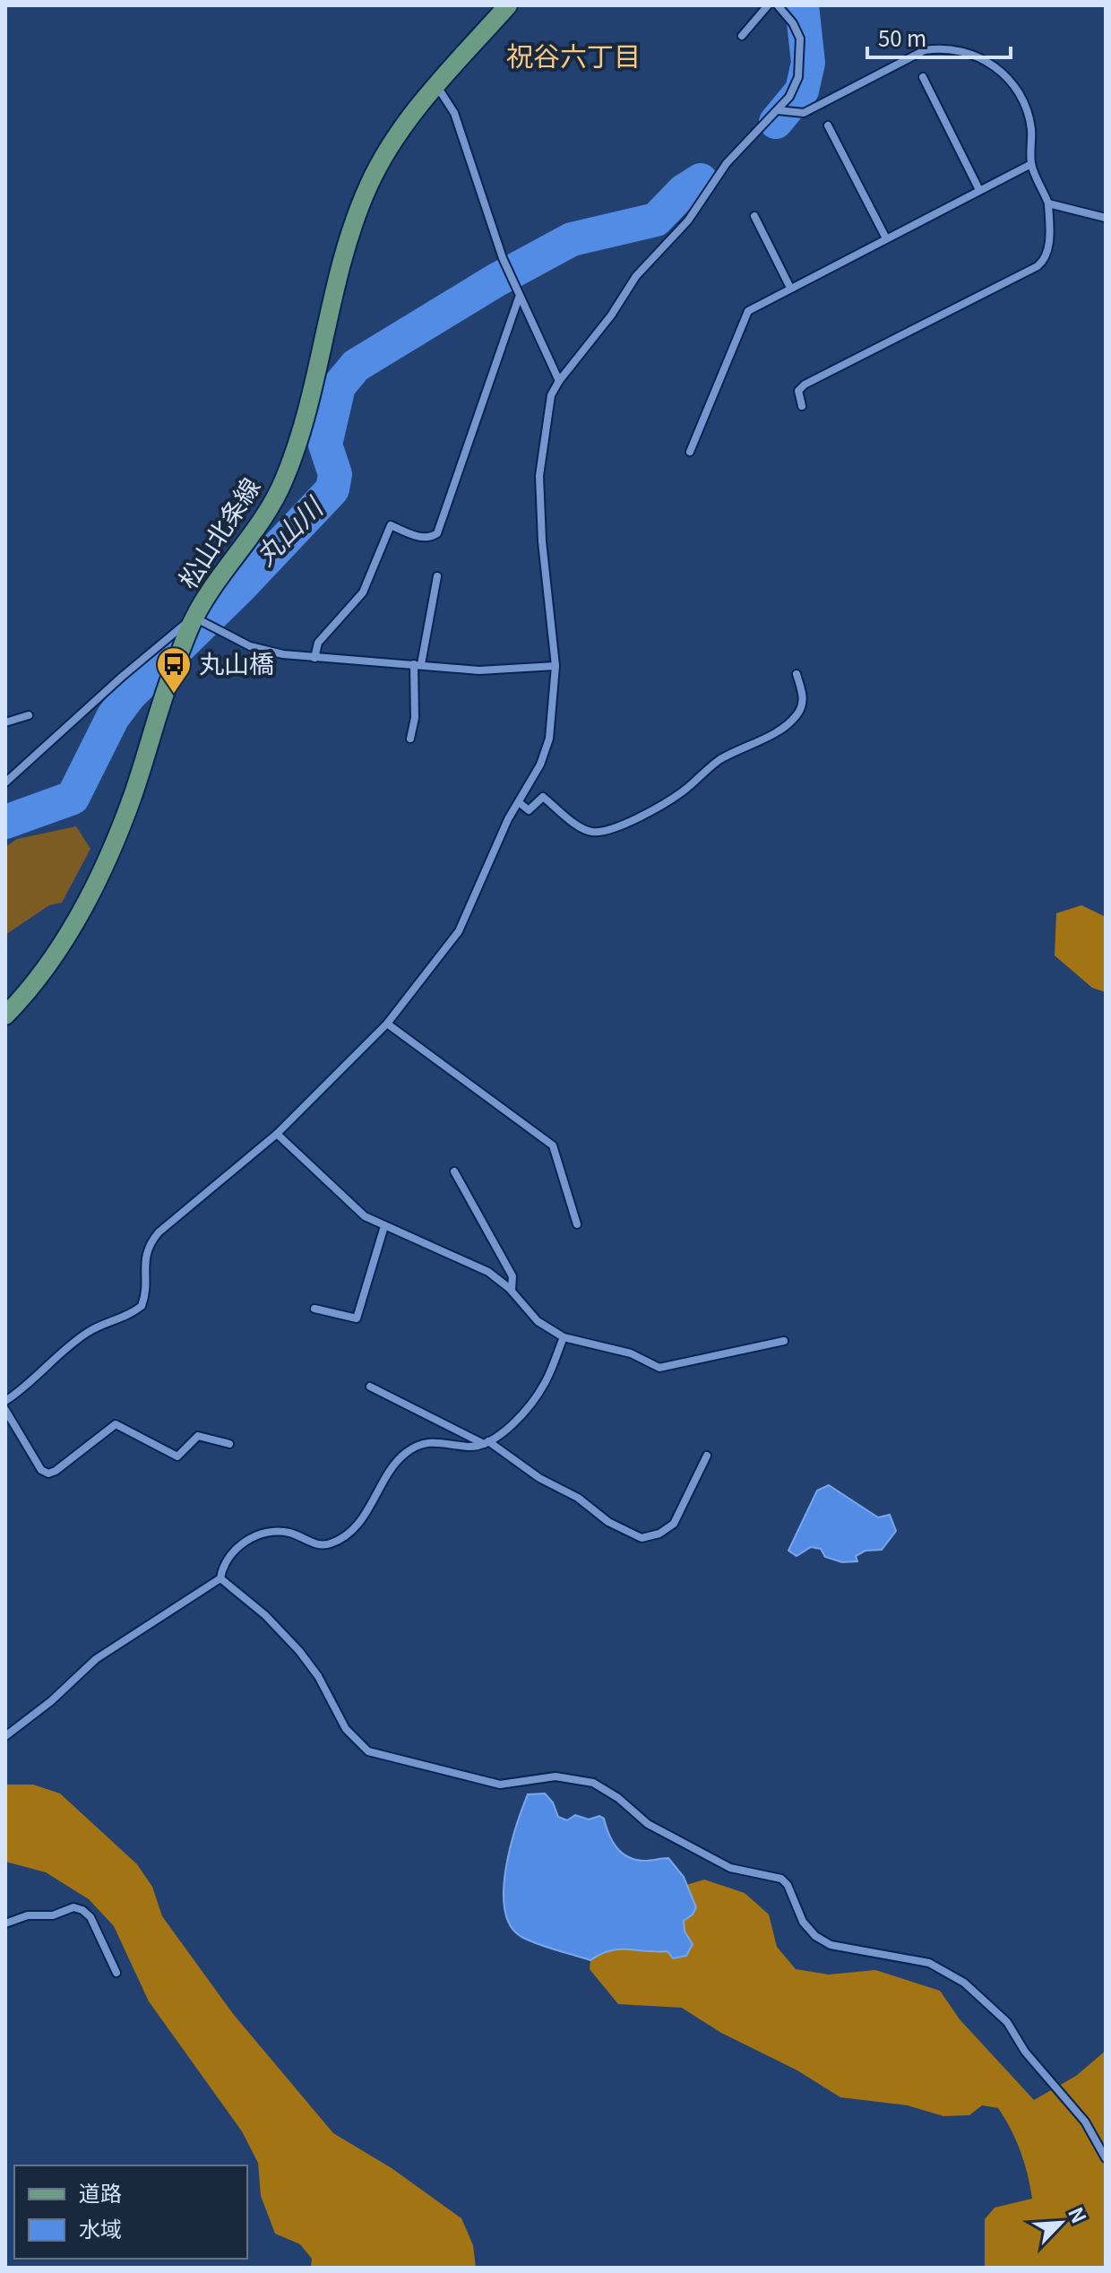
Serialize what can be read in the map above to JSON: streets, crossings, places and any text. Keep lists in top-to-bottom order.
{
  "streets": {
    "main road": ["松山北条線"]
  },
  "districts": ["祝谷六丁目"],
  "water": ["丸山川"],
  "places": {
    "bus stop": ["丸山橋"]
  },
  "legend": ["道路", "水域"],
  "scale_bar": "50 m",
  "north": "top right"
}
